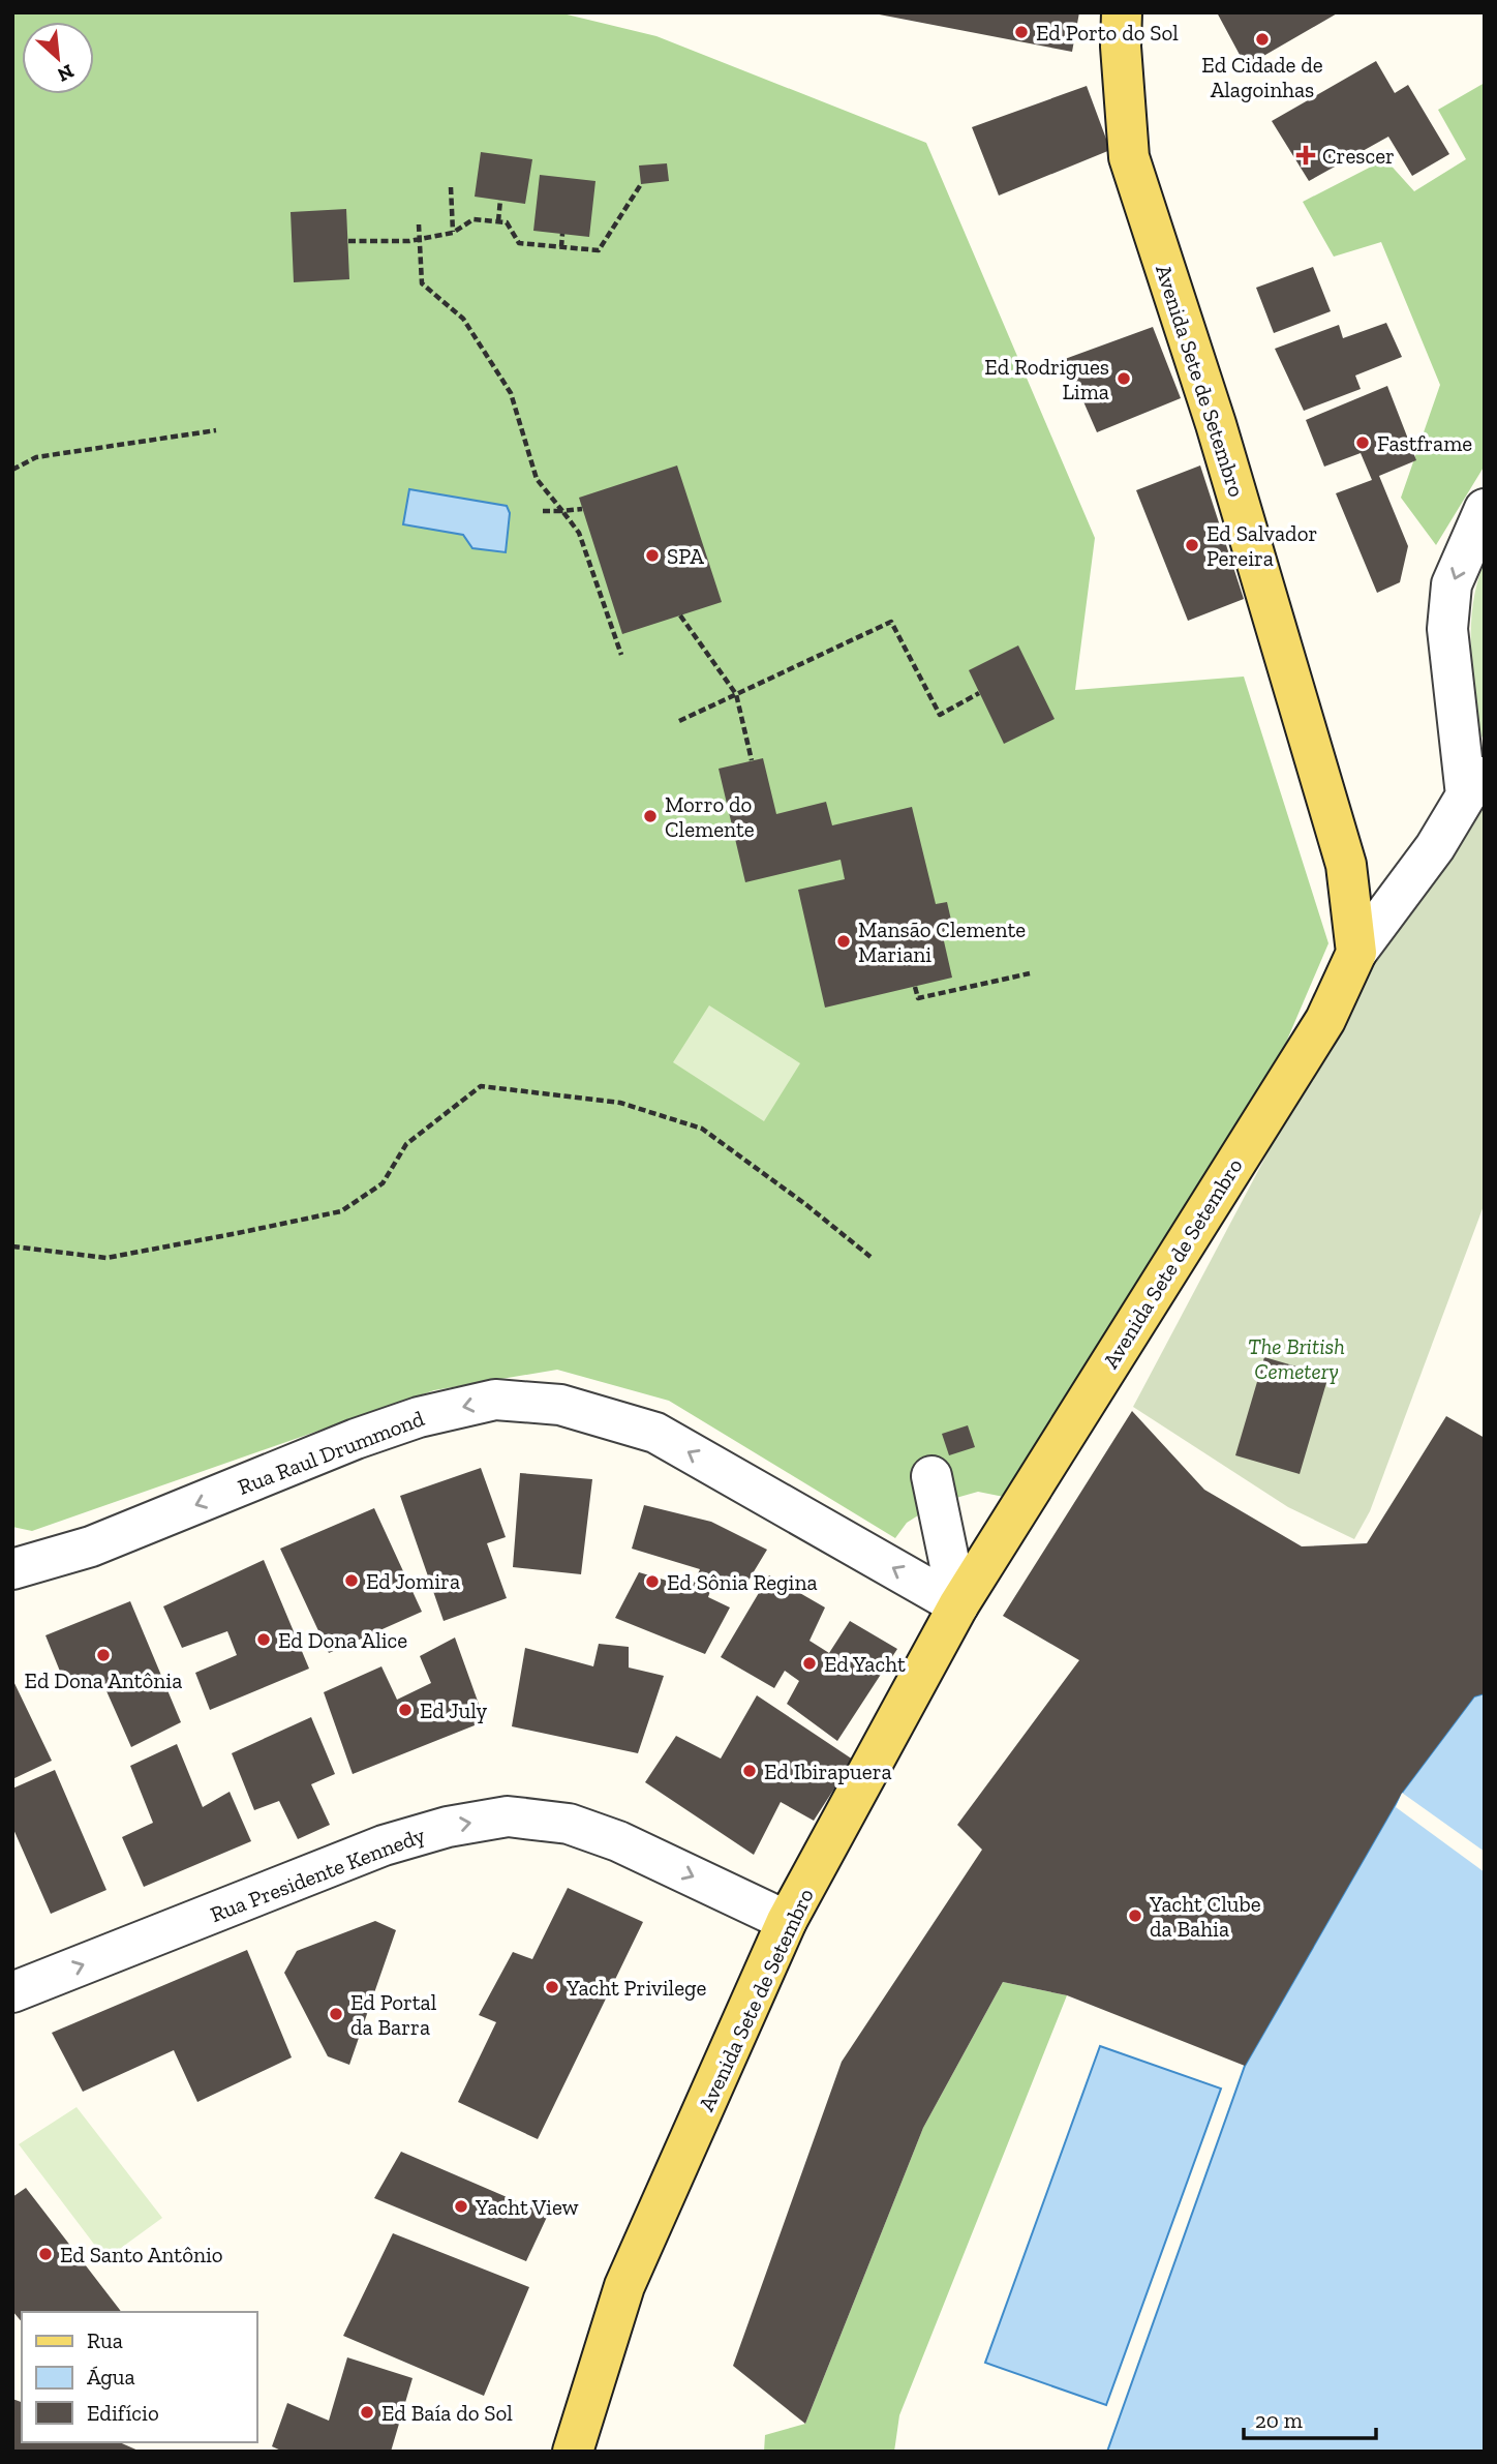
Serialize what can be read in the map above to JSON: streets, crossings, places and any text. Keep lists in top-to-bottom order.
{
  "streets": {
    "main road": ["Avenida Sete de Setembro"],
    "street": ["Rua Raul Drummond", "Rua Presidente Kennedy"]
  },
  "crossings": [
    ["Avenida Sete de Setembro", "Rua Raul Drummond"],
    ["Avenida Sete de Setembro", "Rua Presidente Kennedy"]
  ],
  "one_way": ["Rua Raul Drummond", "Rua Presidente Kennedy"],
  "parks": ["The British Cemetery"],
  "places": {
    "other": [
      "Ed Porto do Sol",
      "Ed Cidade de Alagoinhas",
      "Ed Rodrigues Lima",
      "Fastframe",
      "Ed Salvador Pereira",
      "SPA",
      "Morro do Clemente",
      "Mansão Clemente Mariani",
      "Ed Jomira",
      "Ed Sônia Regina",
      "Ed Dona Alice",
      "Ed Dona Antônia",
      "Ed Yacht",
      "Ed July",
      "Ed Ibirapuera",
      "Yacht Clube da Bahia",
      "Yacht Privilege",
      "Ed Portal da Barra",
      "Yacht View",
      "Ed Santo Antônio",
      "Ed Baía do Sol"
    ],
    "health": ["Crescer"]
  },
  "legend": ["Rua", "Água", "Edifício"],
  "scale_bar": "20 m",
  "north": "bottom right"
}
